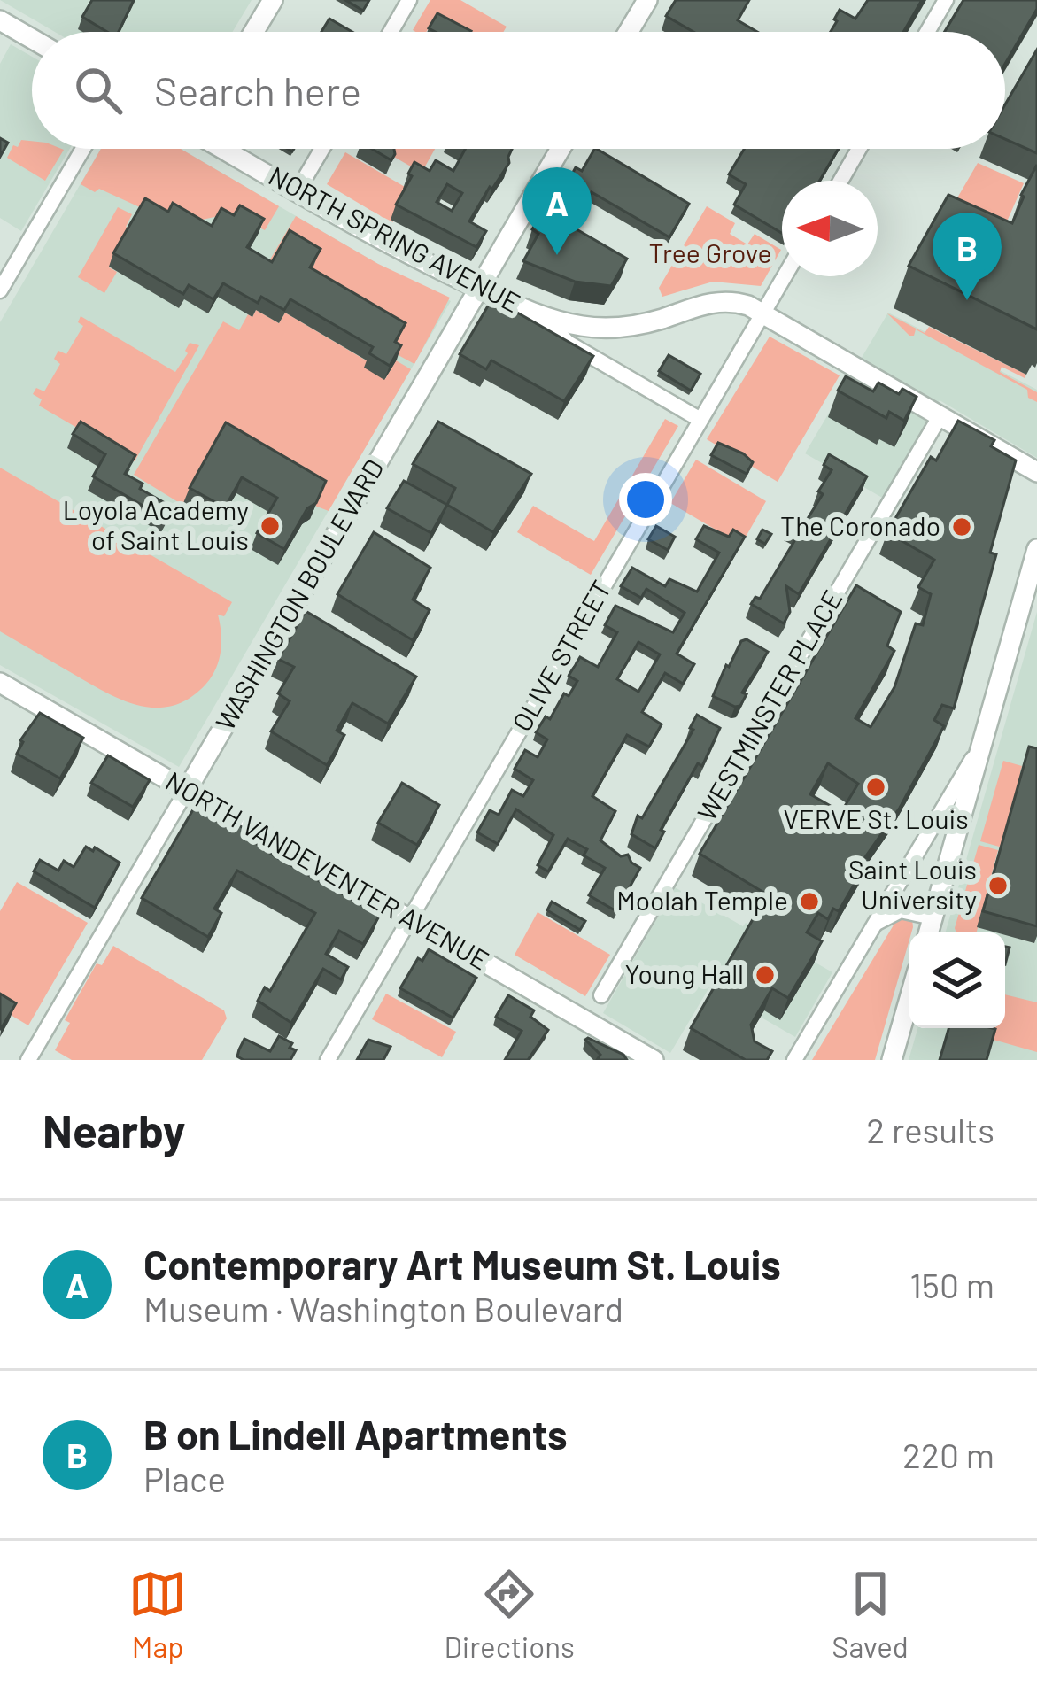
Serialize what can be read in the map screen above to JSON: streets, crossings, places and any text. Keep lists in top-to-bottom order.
{
  "streets": {
    "main road": ["NORTH SPRING AVENUE", "WASHINGTON BOULEVARD", "NORTH VANDEVENTER AVENUE"],
    "street": ["OLIVE STREET", "WESTMINSTER PLACE"]
  },
  "crossings": [
    ["NORTH SPRING AVENUE", "WASHINGTON BOULEVARD"],
    ["NORTH SPRING AVENUE", "OLIVE STREET"],
    ["NORTH SPRING AVENUE", "WESTMINSTER PLACE"],
    ["WASHINGTON BOULEVARD", "NORTH VANDEVENTER AVENUE"],
    ["OLIVE STREET", "NORTH VANDEVENTER AVENUE"]
  ],
  "parks": ["Tree Grove"],
  "places": [
    "Loyola Academy of Saint Louis",
    "The Coronado",
    "VERVE St. Louis",
    "Saint Louis University",
    "Moolah Temple",
    "Young Hall"
  ],
  "north": "left",
  "page": {
    "search": "Search here",
    "pins": ["A", "B"],
    "heading": ["Nearby", "2 results"],
    "list": [
      {
        "mark": "A",
        "name": "Contemporary Art Museum St. Louis",
        "note": "Museum · Washington Boulevard",
        "value": "150 m"
      },
      {
        "mark": "B",
        "name": "B on Lindell Apartments",
        "note": "Place",
        "value": "220 m"
      }
    ],
    "nav": ["Map", "Directions", "Saved"]
  }
}
